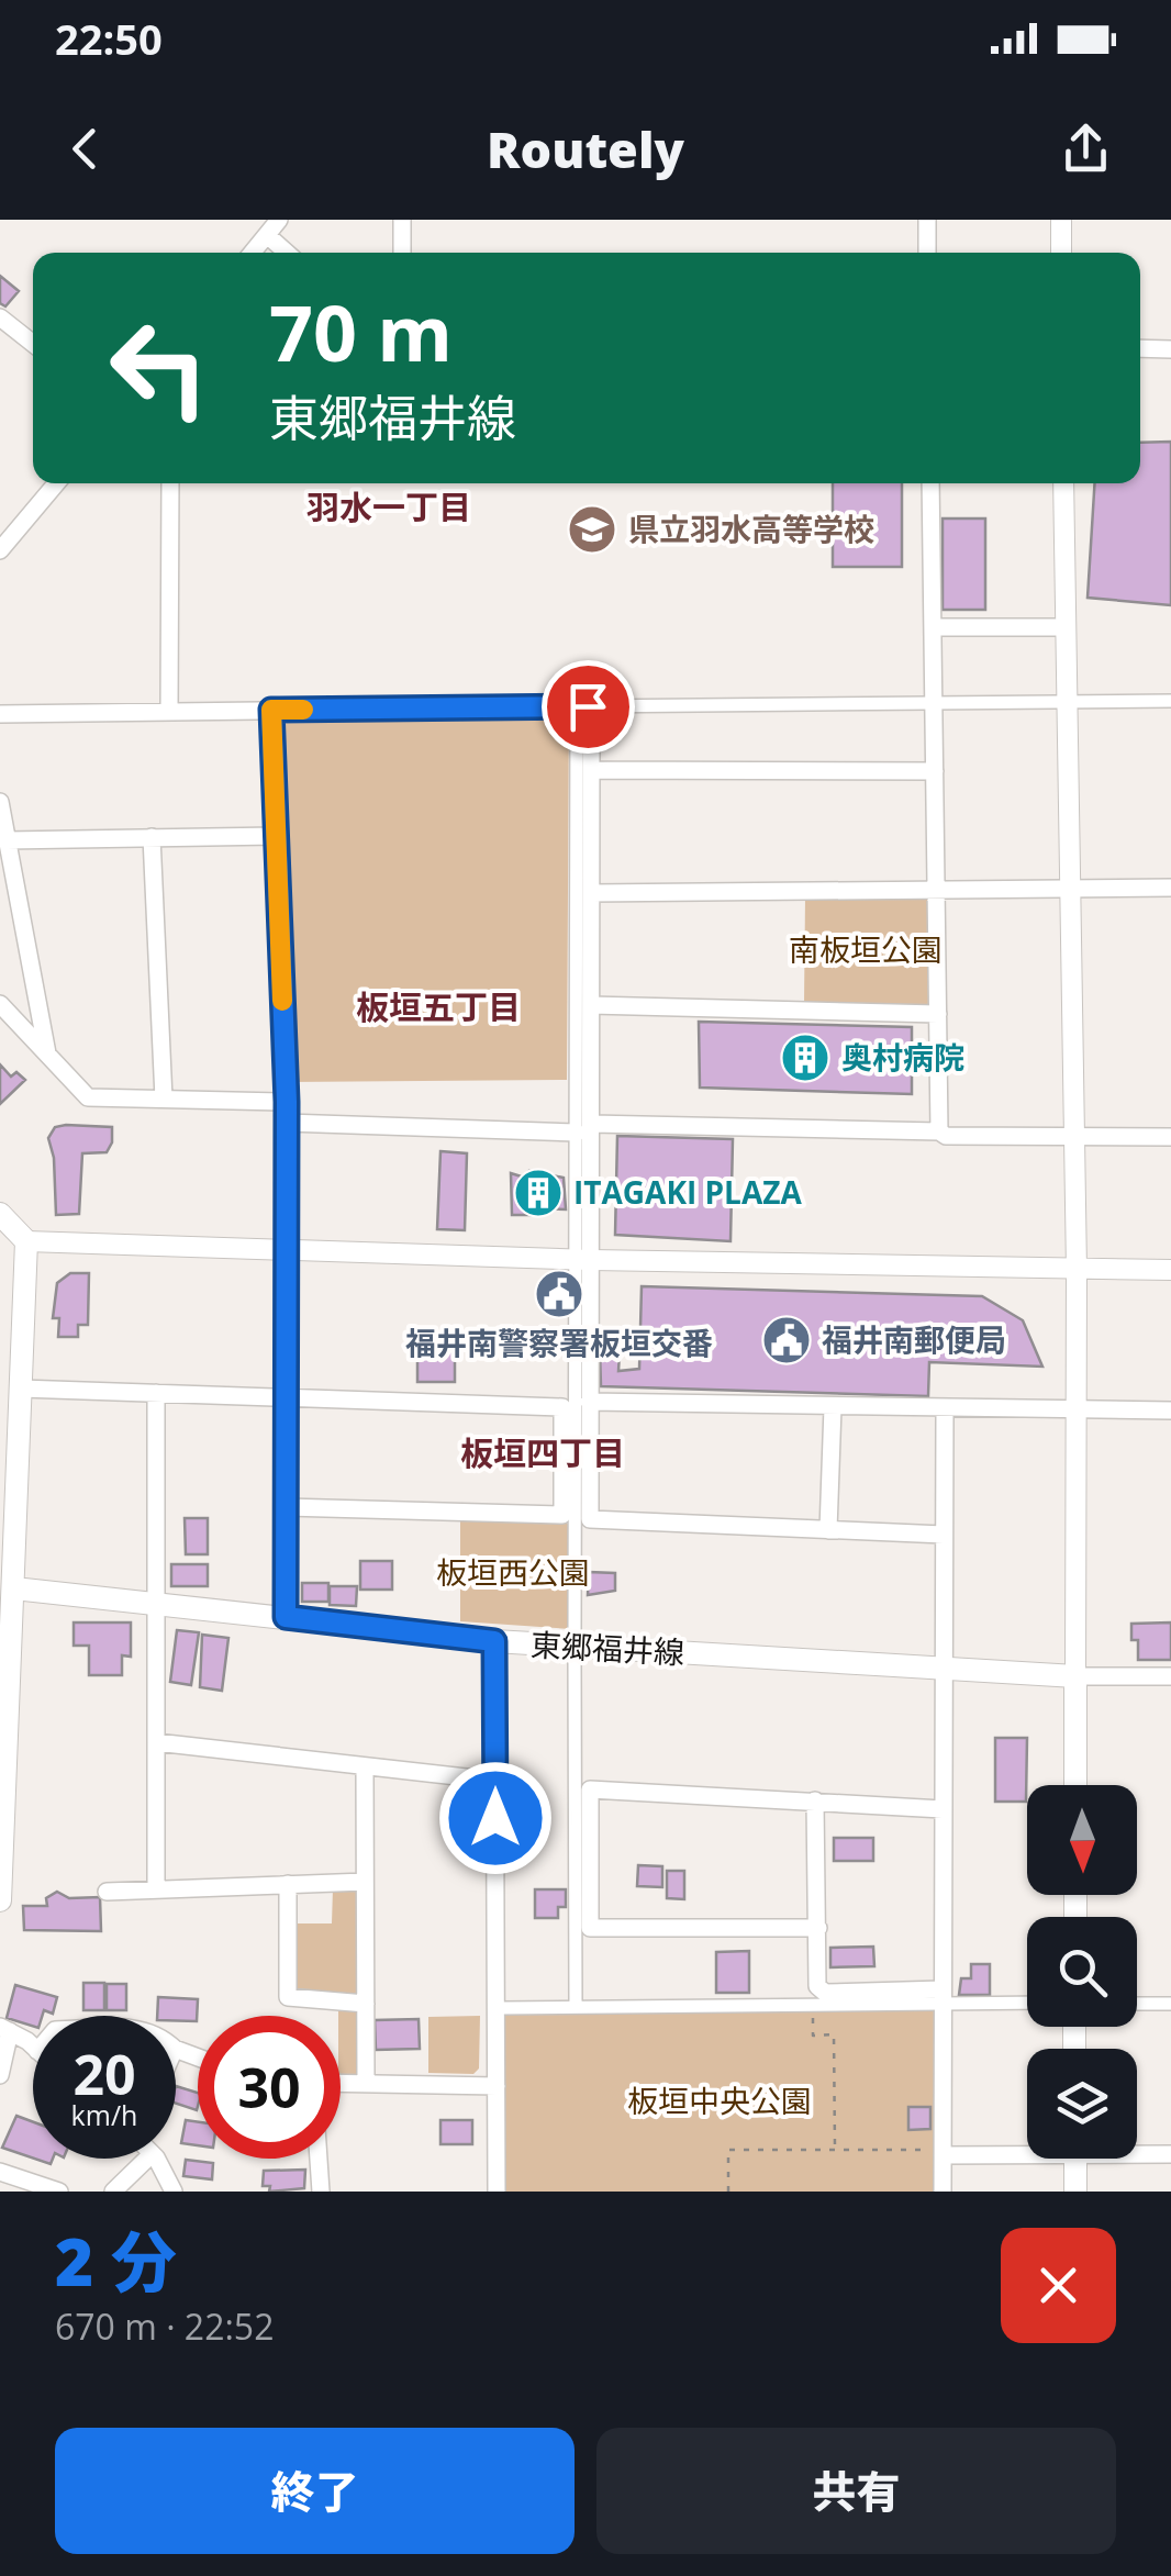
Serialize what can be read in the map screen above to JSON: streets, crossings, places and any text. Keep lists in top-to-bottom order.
{
  "streets": {
    "main road": ["東郷福井線"]
  },
  "districts": ["羽水一丁目", "板垣五丁目", "板垣四丁目"],
  "parks": ["南板垣公園", "板垣西公園", "板垣中央公園"],
  "places": {
    "school or university": ["県立羽水高等学校"],
    "building": ["奥村病院", "ITAGAKI PLAZA"],
    "public building": ["福井南警察署板垣交番", "福井南郵便局"]
  },
  "north": "bottom",
  "page": {
    "status": "22:50",
    "header": "Routely",
    "turn": ["70 m", "東郷福井線"],
    "speed": "20 km/h",
    "limit": "30",
    "heading": ["2 分", "670 m · 22:52"],
    "buttons": ["終了", "共有"]
  }
}
